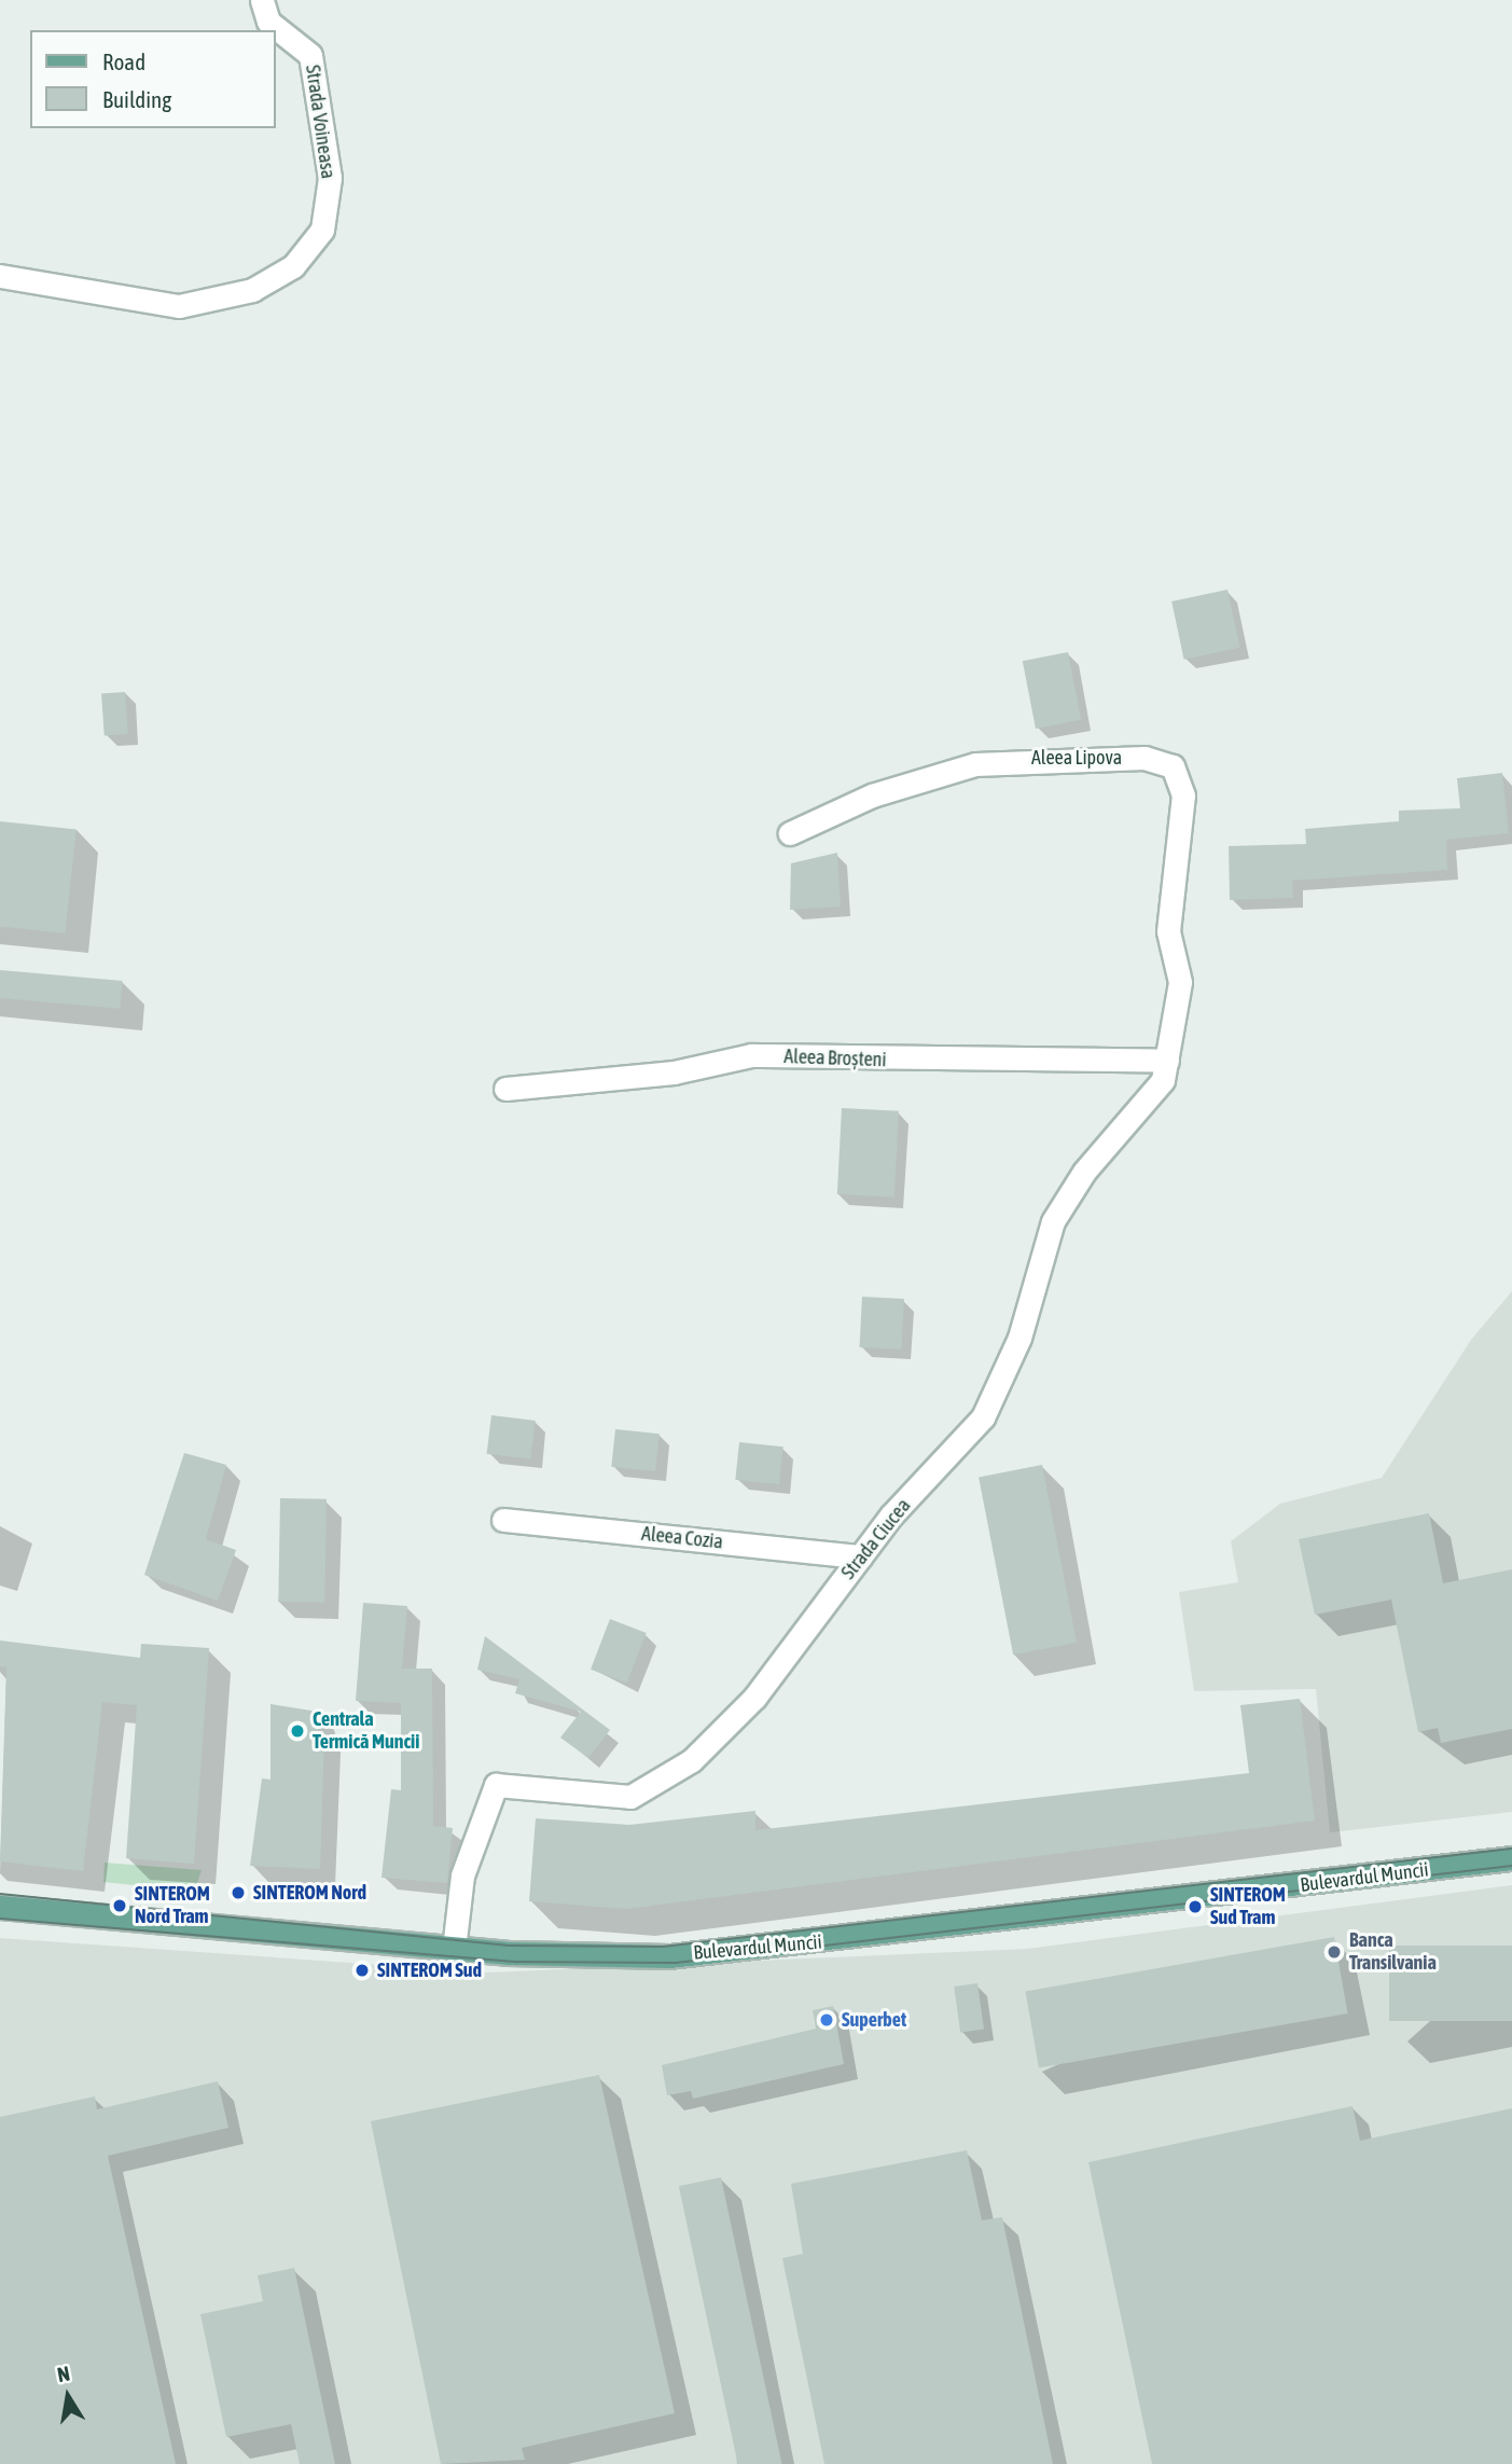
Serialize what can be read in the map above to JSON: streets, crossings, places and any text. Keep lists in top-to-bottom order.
{
  "streets": {
    "main road": ["Bulevardul Muncii"],
    "street": [
      "Strada Voineasa",
      "Aleea Lipova",
      "Aleea Broșteni",
      "Aleea Cozia",
      "Strada Ciucea"
    ]
  },
  "crossings": [
    ["Aleea Lipova", "Strada Ciucea"],
    ["Aleea Broșteni", "Strada Ciucea"],
    ["Aleea Cozia", "Strada Ciucea"],
    ["Strada Ciucea", "Bulevardul Muncii"]
  ],
  "places": [
    "Centrala Termică Muncii",
    "SINTEROM Nord",
    "SINTEROM Nord Tram",
    "SINTEROM Sud Tram",
    "Banca Transilvania",
    "SINTEROM Sud",
    "Superbet"
  ],
  "legend": ["Road", "Building"],
  "north": "top"
}
